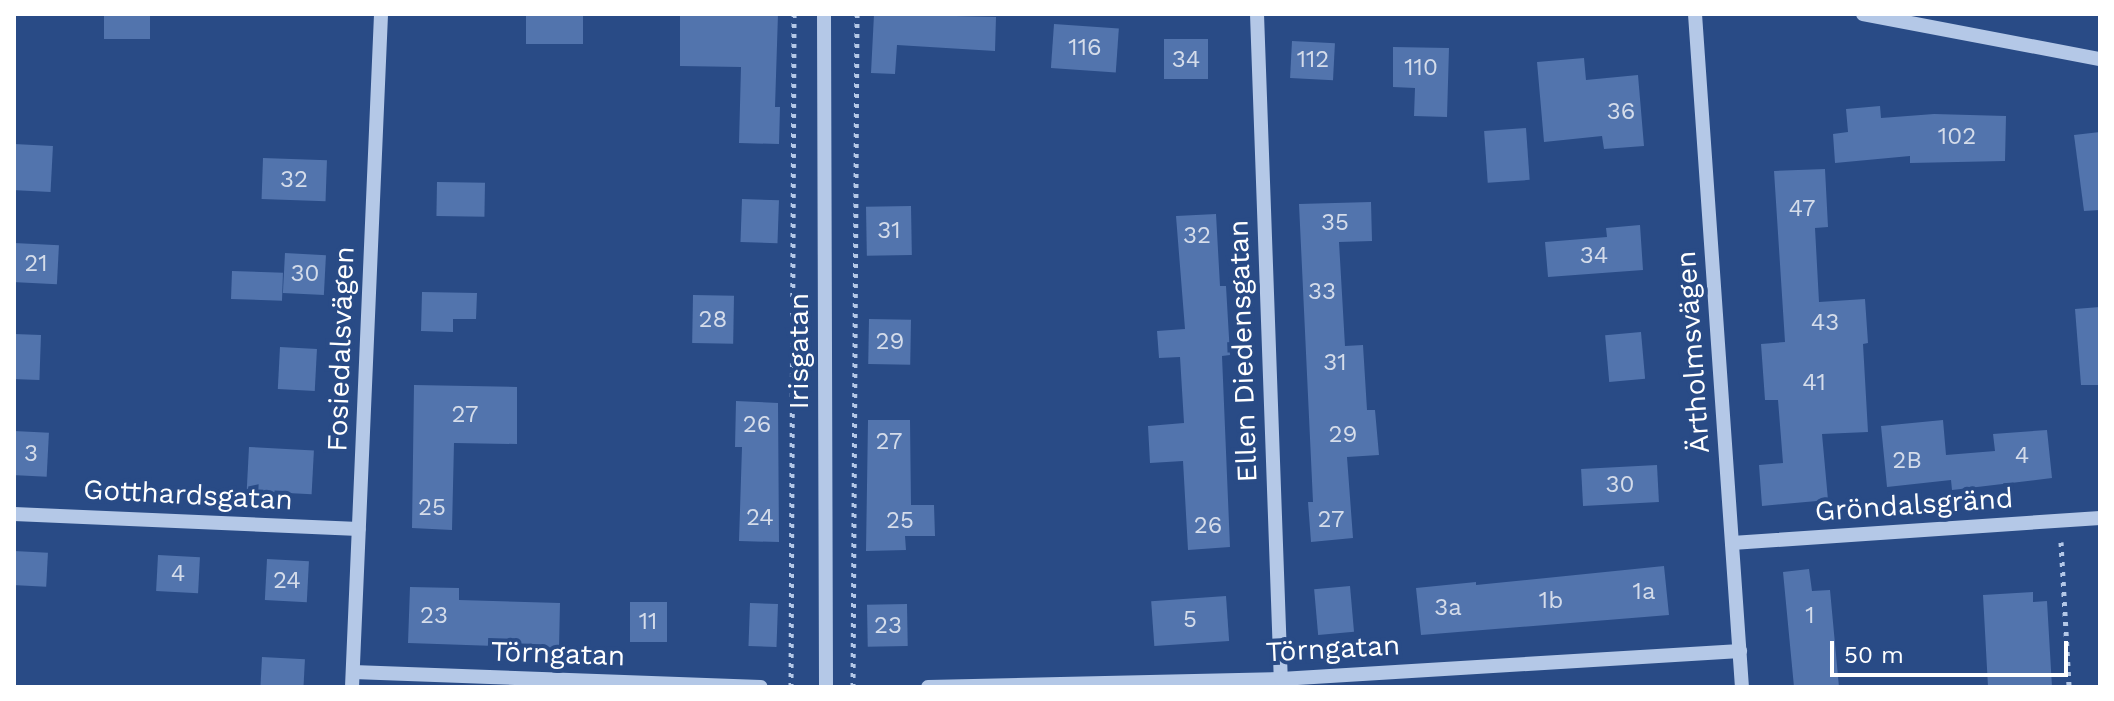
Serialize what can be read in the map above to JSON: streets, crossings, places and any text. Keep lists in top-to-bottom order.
{
  "streets": {
    "street": [
      "Fosiedalsvägen",
      "Irisgatan",
      "Ellen Diedensgatan",
      "Ärtholmsvägen",
      "Gotthardsgatan",
      "Gröndalsgränd",
      "Törngatan"
    ]
  },
  "crossings": [
    ["Fosiedalsvägen", "Gotthardsgatan"],
    ["Fosiedalsvägen", "Törngatan"],
    ["Ellen Diedensgatan", "Törngatan"],
    ["Ärtholmsvägen", "Gröndalsgränd"],
    ["Ärtholmsvägen", "Törngatan"]
  ],
  "house_numbers": [
    "116",
    "34",
    "112",
    "110",
    "36",
    "102",
    "32",
    "47",
    "35",
    "31",
    "32",
    "34",
    "21",
    "30",
    "33",
    "28",
    "43",
    "29",
    "31",
    "41",
    "27",
    "26",
    "29",
    "27",
    "3",
    "4",
    "2B",
    "30",
    "25",
    "24",
    "27",
    "25",
    "26",
    "4",
    "24",
    "1a",
    "1b",
    "3a",
    "23",
    "1",
    "5",
    "11",
    "23"
  ],
  "scale_bar": "50 m"
}
